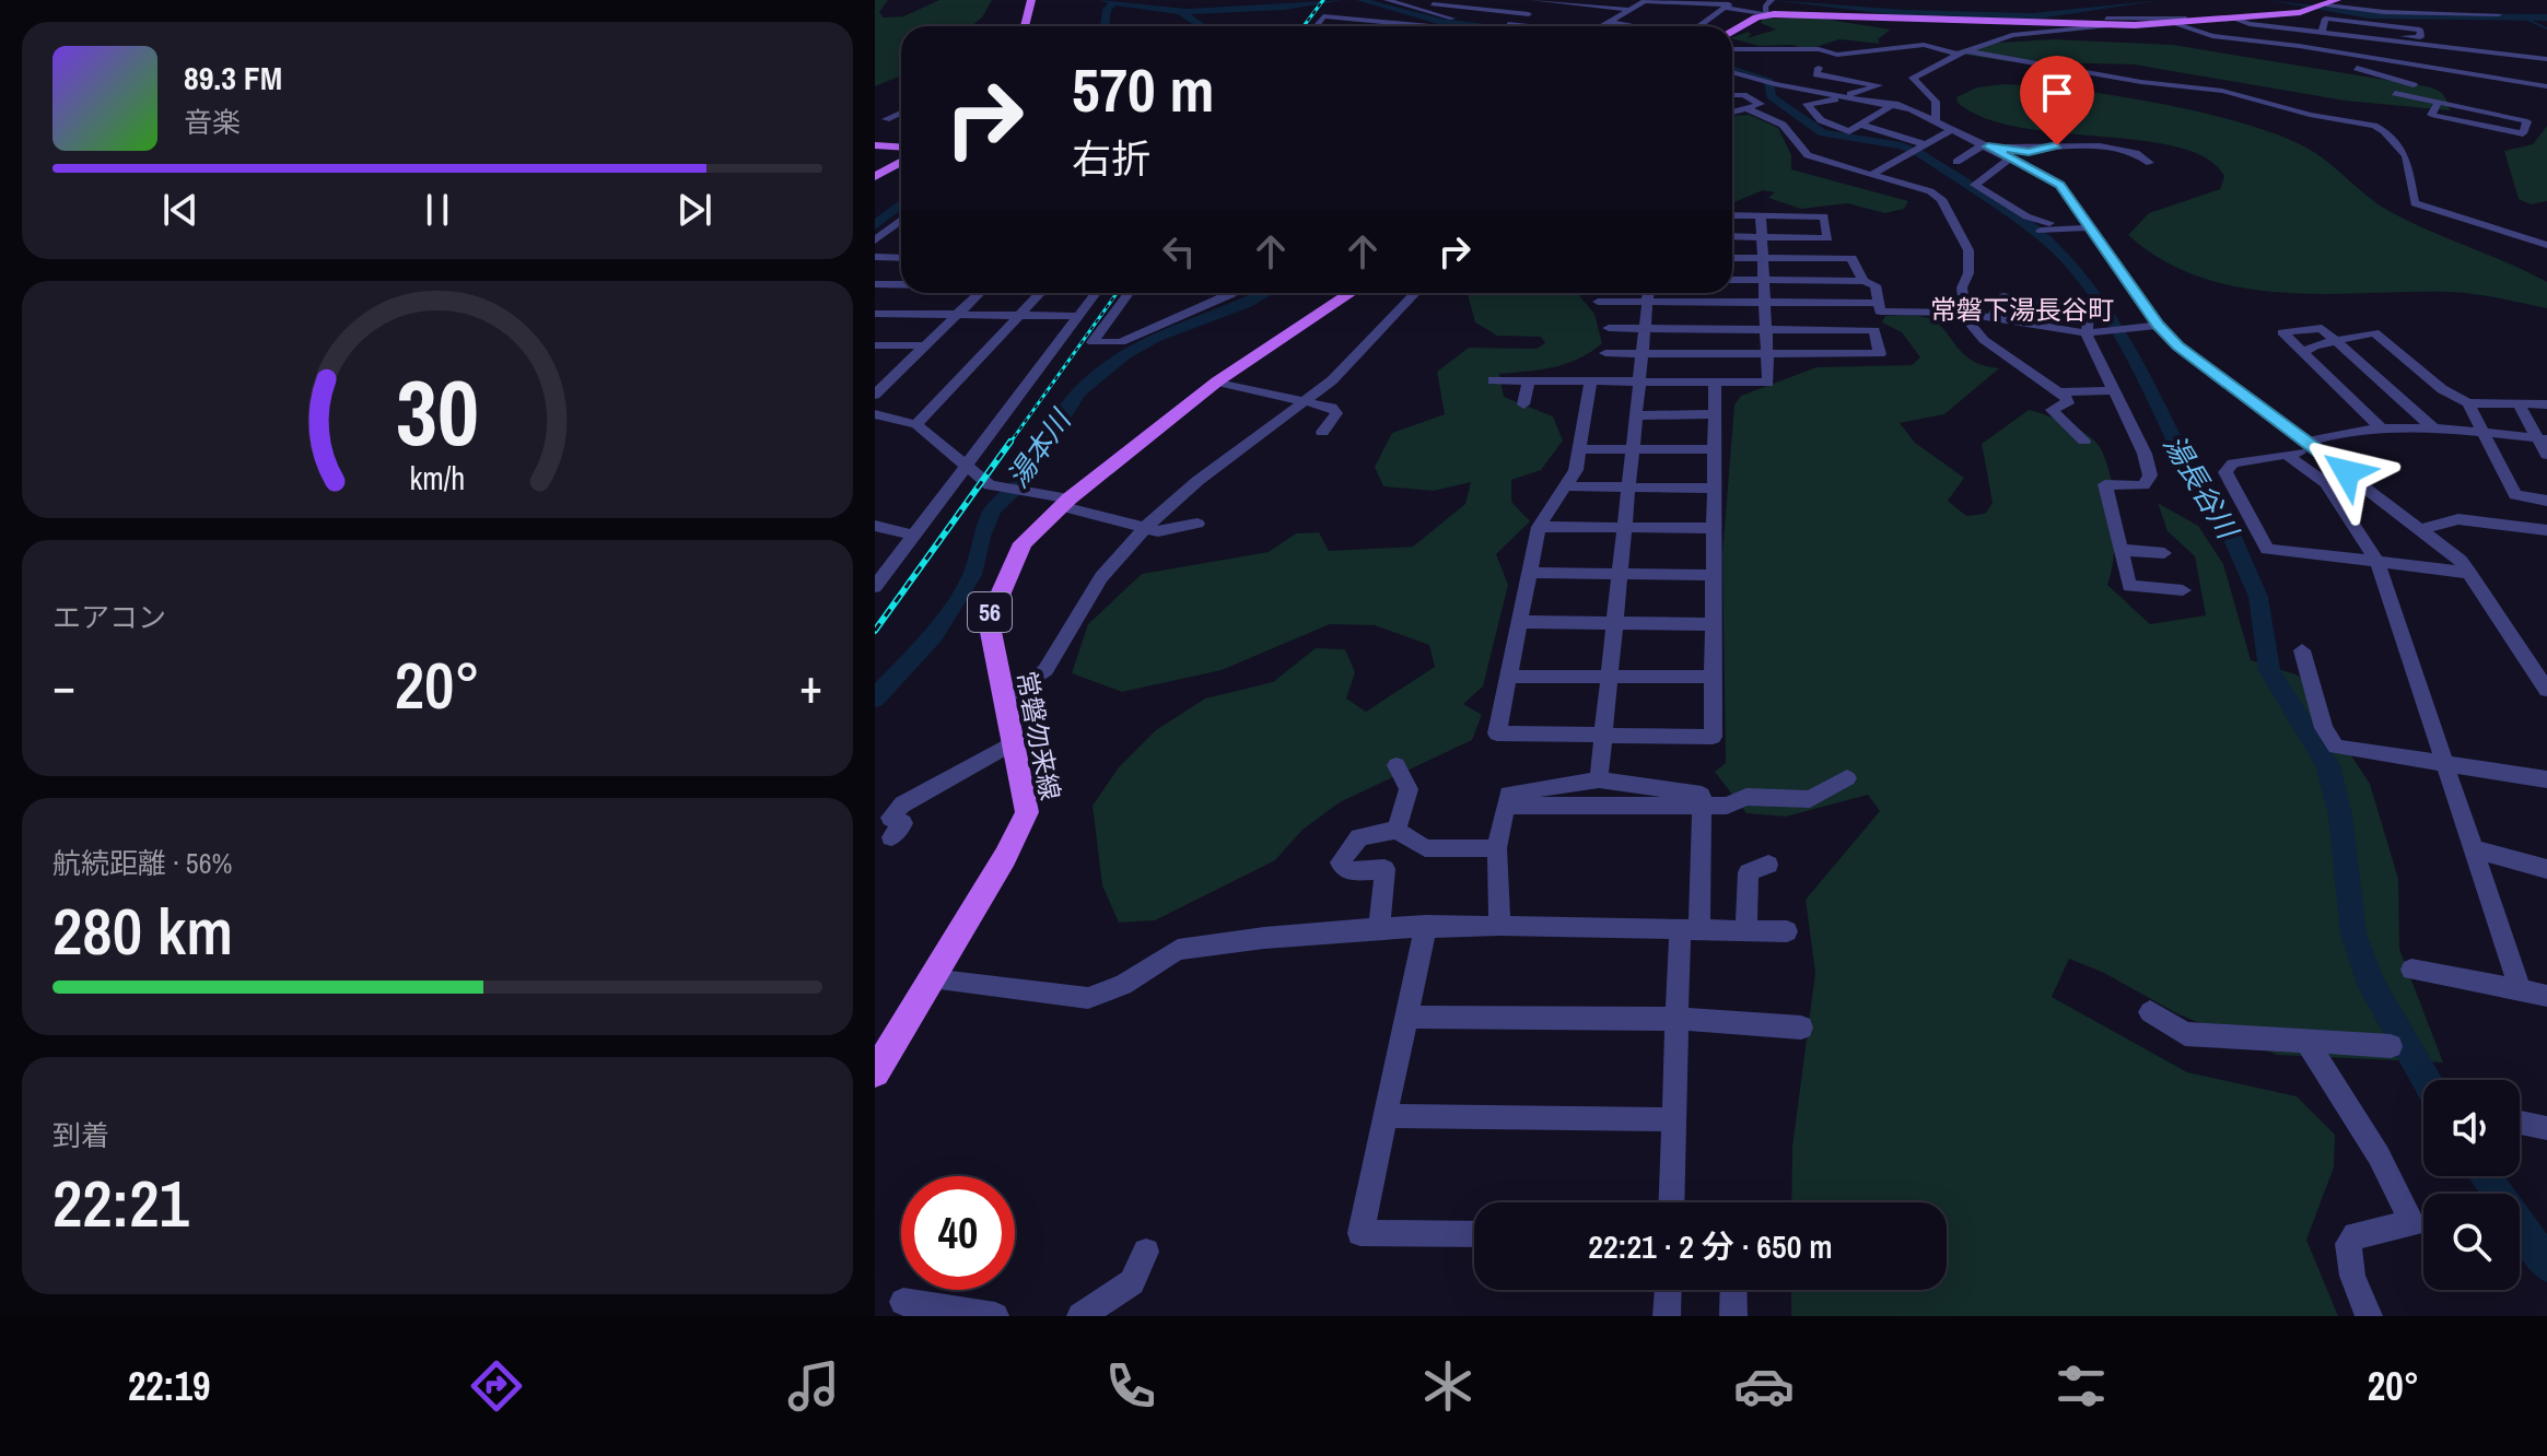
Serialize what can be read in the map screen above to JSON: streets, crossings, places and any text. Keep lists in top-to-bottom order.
{
  "streets": {
    "main road": ["56", "常磐勿来線"]
  },
  "districts": ["常磐下湯長谷町"],
  "water": ["湯本川", "湯長谷川"],
  "page": {
    "turn": ["570 m", "右折"],
    "song": ["89.3 FM", "音楽"],
    "tile": [
      "エアコン",
      ["航続距離 · 56%", "280 km"],
      ["到着", "22:21"]
    ],
    "heat": ["−", "20°", "+"],
    "limit": "40",
    "trip": "22:21 · 2 分 · 650 m",
    "tabs": ["22:19", "20°"],
    "gauge": ["30", "km/h"]
  }
}
